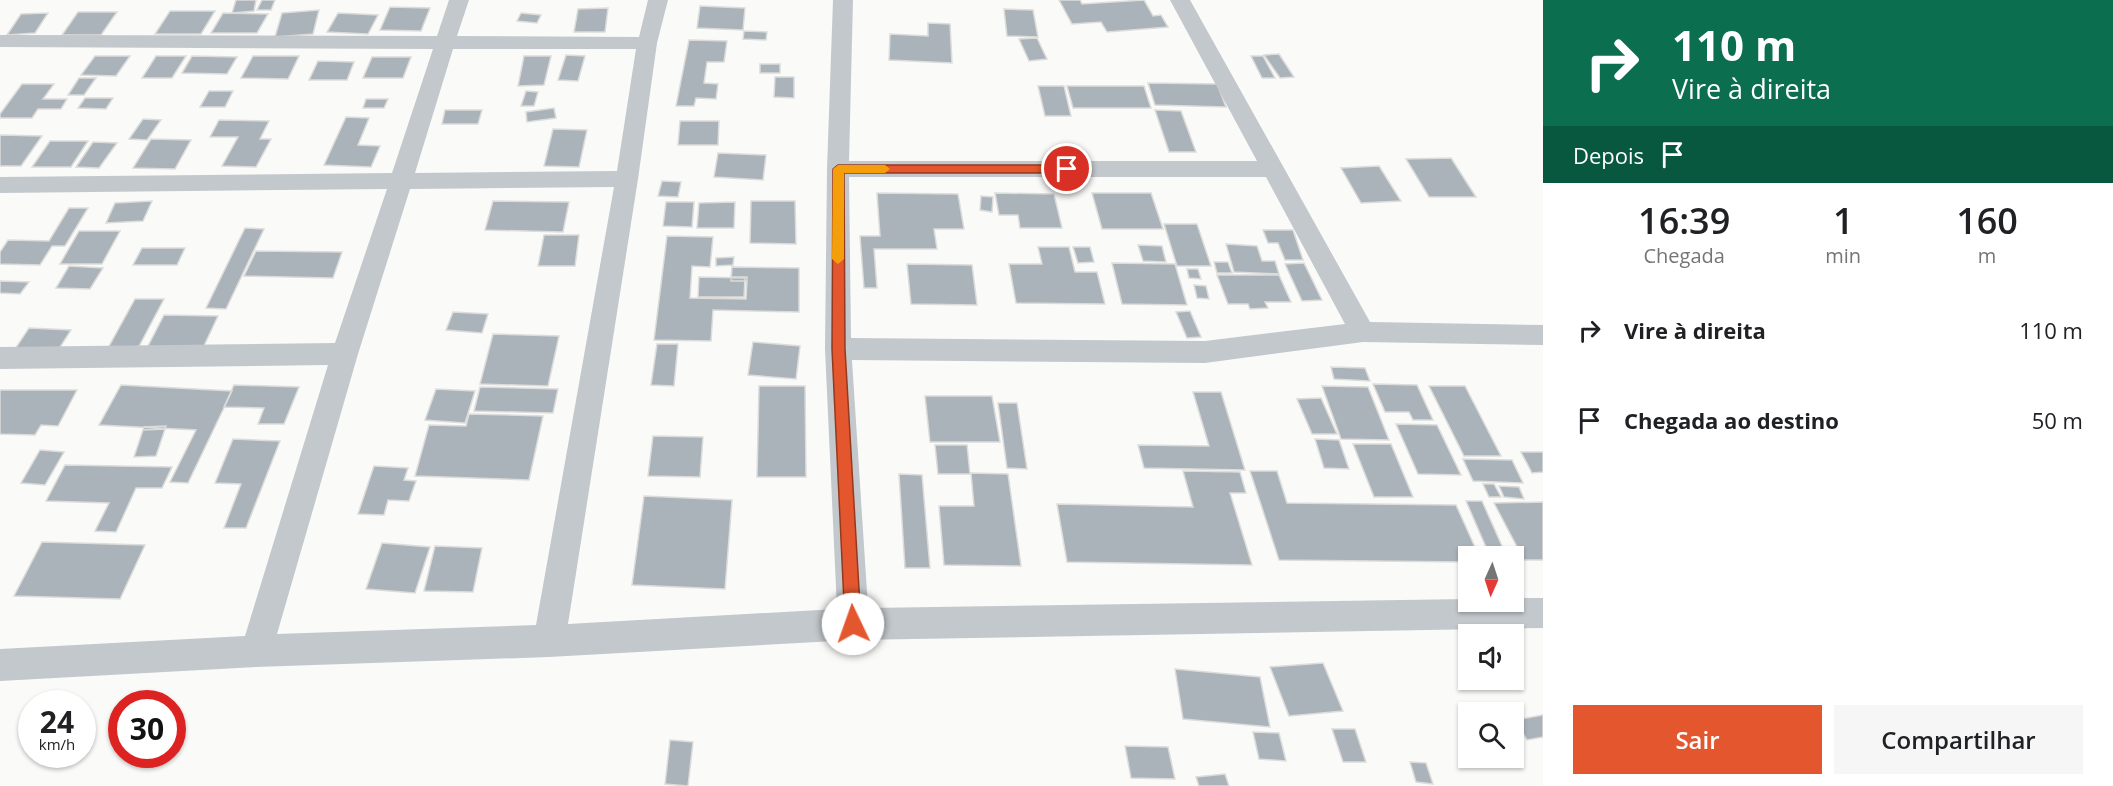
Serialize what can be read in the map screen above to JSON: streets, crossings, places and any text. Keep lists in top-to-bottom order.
{
  "north": "bottom",
  "page": {
    "turn": ["110 m", "Vire à direita"],
    "then": "Depois",
    "eta": [
      "16:39",
      "Chegada",
      "1",
      "min",
      "160",
      "m"
    ],
    "list": [
      {
        "name": "Vire à direita",
        "value": "110 m"
      },
      {
        "name": "Chegada ao destino",
        "value": "50 m"
      }
    ],
    "speed": "24 km/h",
    "limit": "30",
    "buttons": ["Sair", "Compartilhar"]
  }
}
